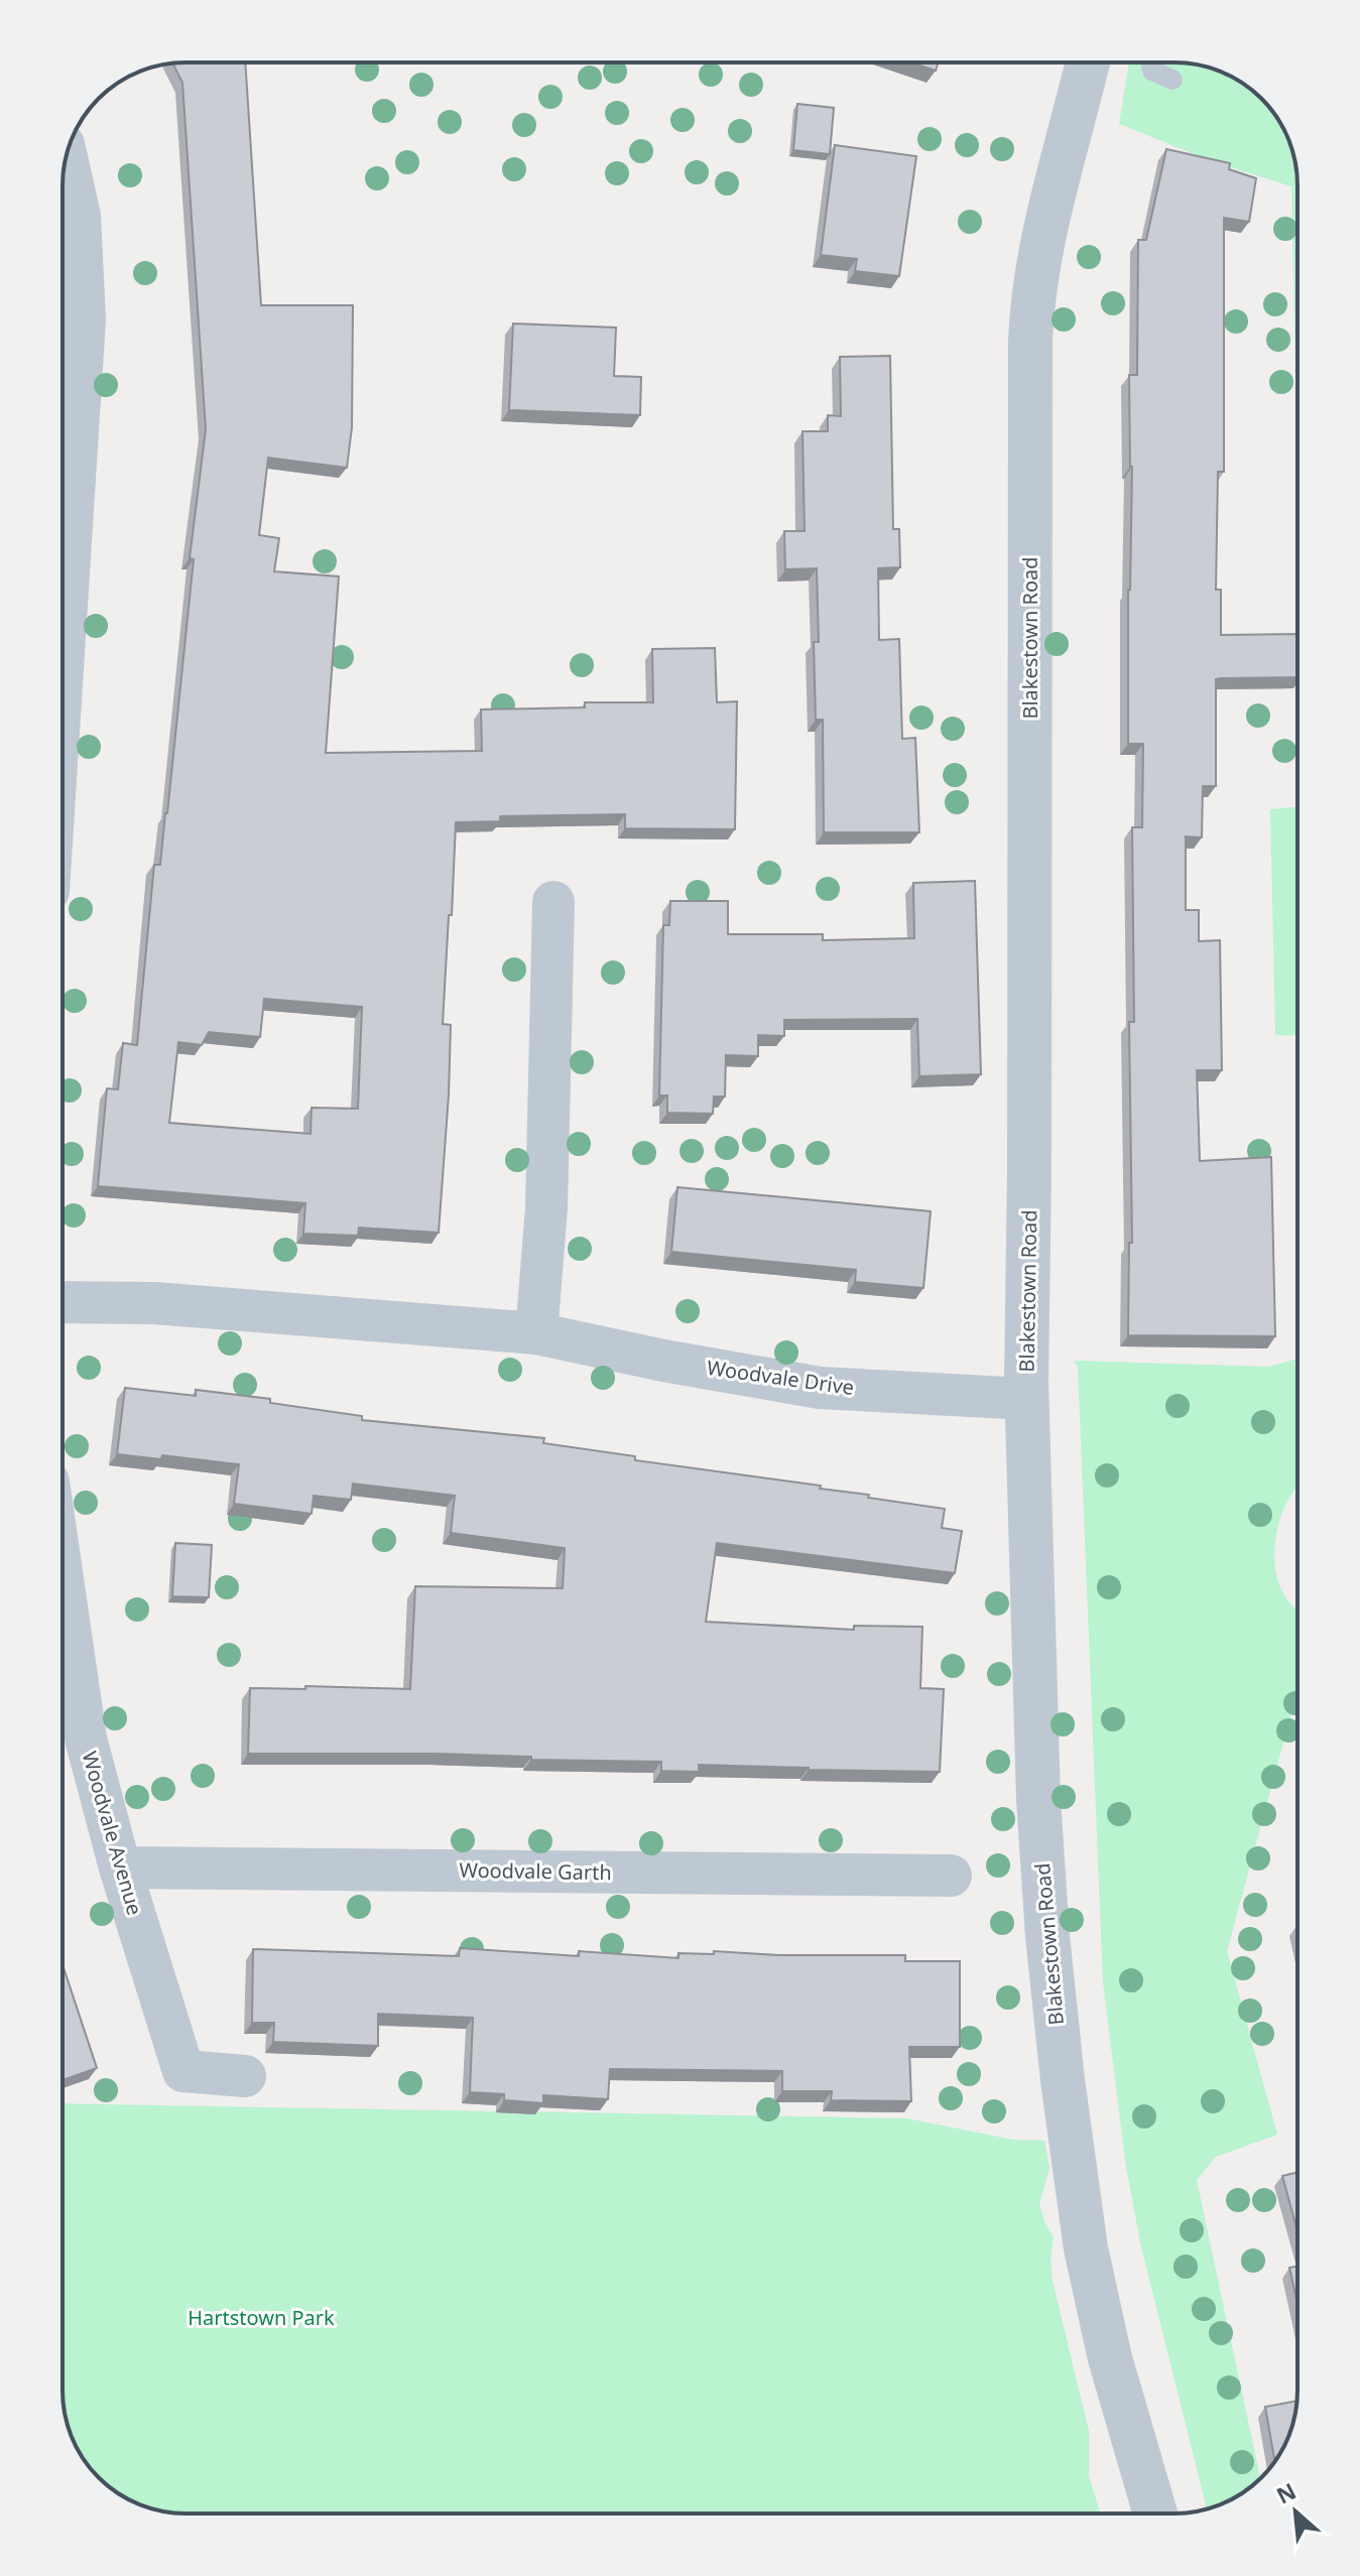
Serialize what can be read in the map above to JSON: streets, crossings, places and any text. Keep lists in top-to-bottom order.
{
  "streets": {
    "street": [
      "Blakestown Road",
      "Woodvale Drive",
      "Woodvale Avenue",
      "Woodvale Garth"
    ]
  },
  "crossings": [
    ["Blakestown Road", "Woodvale Drive"],
    ["Woodvale Avenue", "Woodvale Garth"]
  ],
  "parks": ["Hartstown Park"],
  "north": "top left"
}
